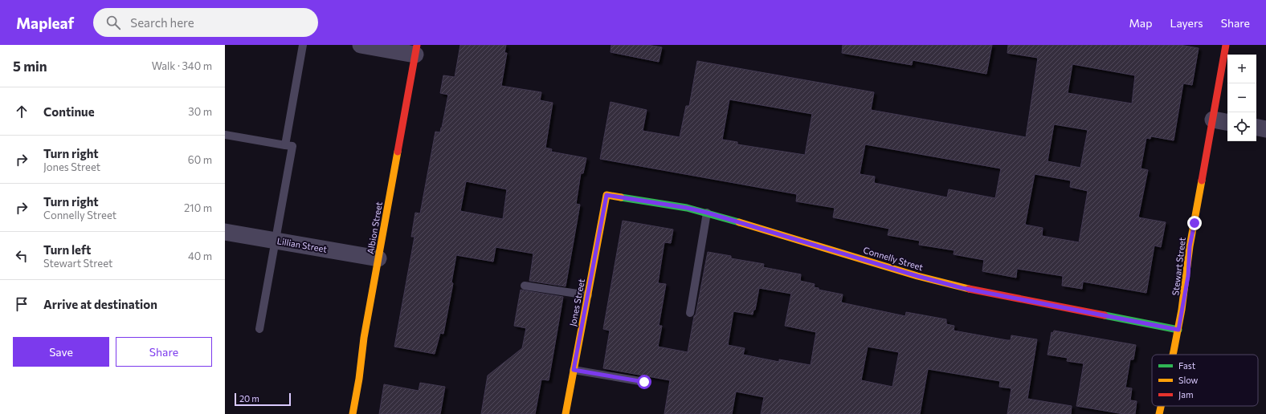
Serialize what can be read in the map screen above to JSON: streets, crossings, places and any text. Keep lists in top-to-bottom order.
{
  "streets": {
    "street": [
      "Albion Street",
      "Lillian Street",
      "Connelly Street",
      "Stewart Street",
      "Jones Street"
    ]
  },
  "crossings": [
    ["Albion Street", "Lillian Street"],
    ["Connelly Street", "Stewart Street"],
    ["Connelly Street", "Jones Street"]
  ],
  "legend": ["Fast", "Slow", "Jam"],
  "scale_bar": "20 m",
  "page": {
    "header": "Mapleaf",
    "search": "Search here",
    "nav": ["Map", "Layers", "Share"],
    "heading": ["5 min", "Walk · 340 m"],
    "map_buttons": ["+", "−"],
    "list": [
      ["Continue", "30 m"],
      ["Turn right", "Jones Street", "60 m"],
      ["Turn right", "Connelly Street", "210 m"],
      ["Turn left", "Stewart Street", "40 m"],
      "Arrive at destination"
    ],
    "buttons": ["Save", "Share"],
    "scale": "20 m"
  }
}
